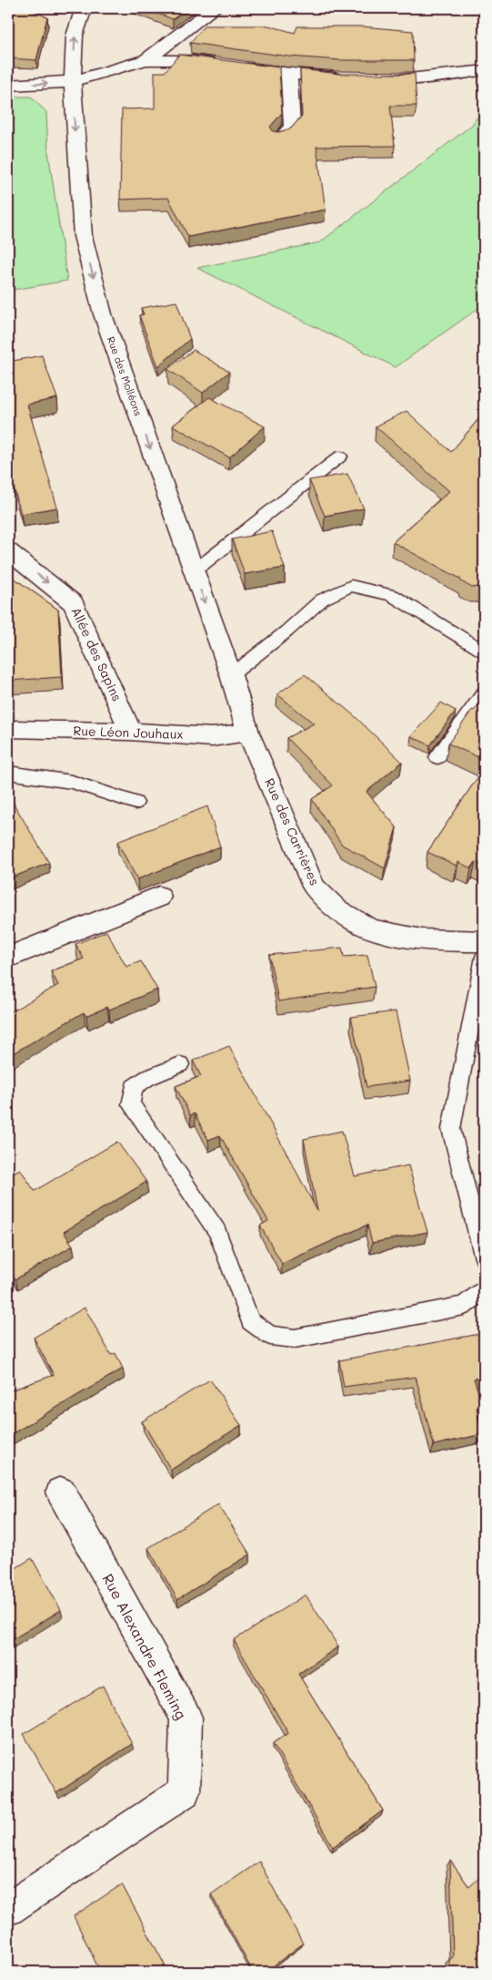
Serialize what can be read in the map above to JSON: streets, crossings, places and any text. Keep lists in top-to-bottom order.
{
  "streets": {
    "street": [
      "Rue des Molléons",
      "Allée des Sapins",
      "Rue Léon Jouhaux",
      "Rue des Carrières",
      "Rue Alexandre Fleming"
    ]
  },
  "crossings": [
    ["Rue des Molléons", "Rue Léon Jouhaux"],
    ["Rue des Molléons", "Rue des Carrières"],
    ["Allée des Sapins", "Rue Léon Jouhaux"],
    ["Rue Léon Jouhaux", "Rue des Carrières"]
  ],
  "one_way": ["Allée des Sapins"]
}
